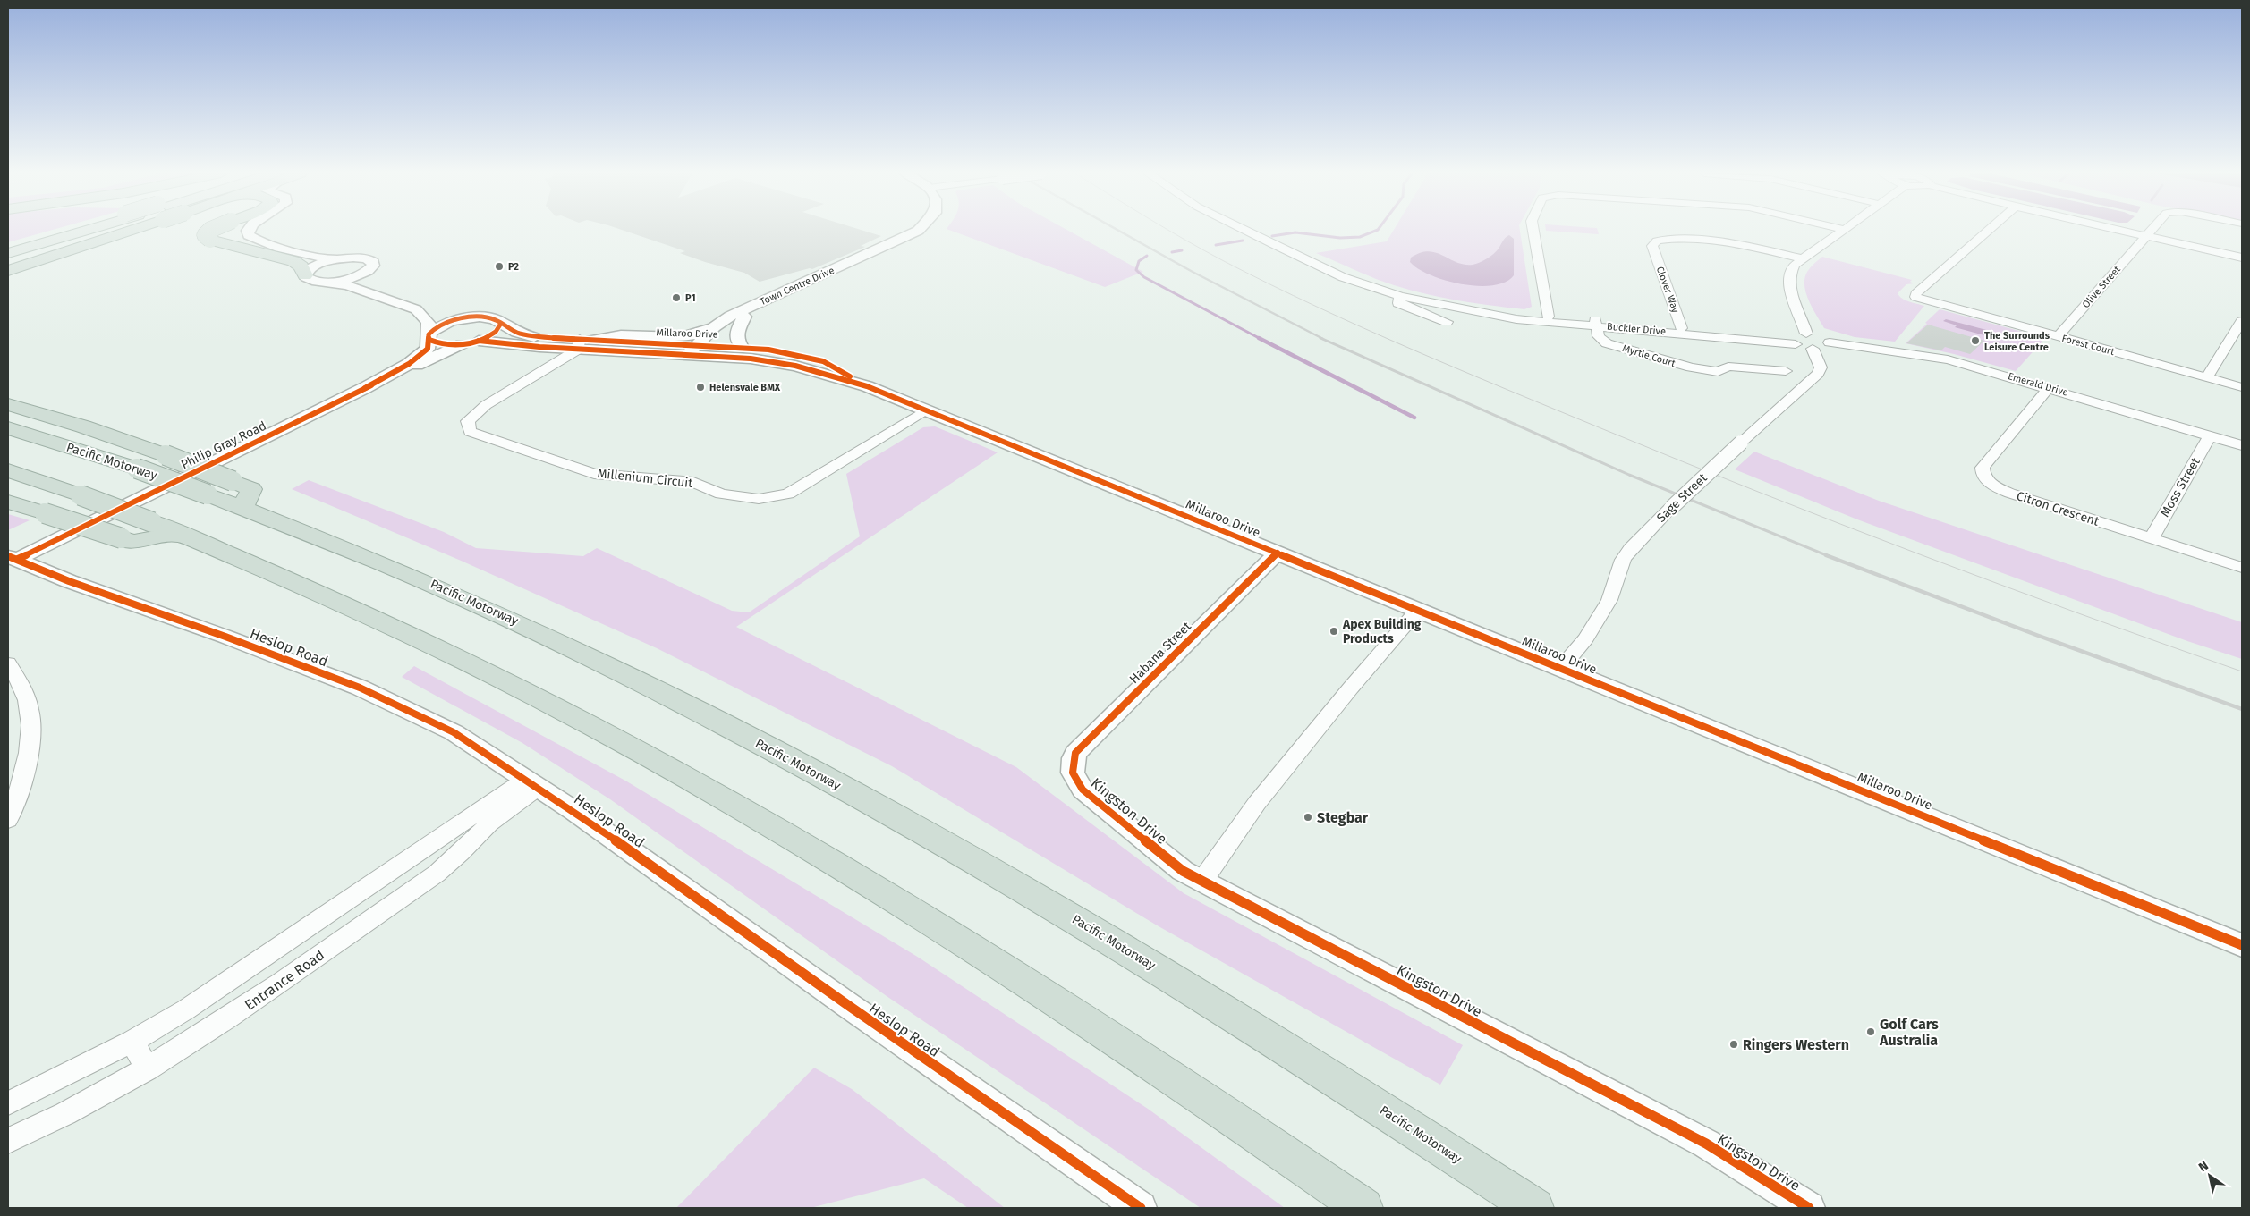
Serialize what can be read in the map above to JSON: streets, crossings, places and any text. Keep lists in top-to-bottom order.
{
  "streets": {
    "highway": ["Pacific Motorway"],
    "street": [
      "Town Centre Drive",
      "Olive Street",
      "Clover Way",
      "Buckler Drive",
      "Millaroo Drive",
      "Forest Court",
      "Myrtle Court",
      "Emerald Drive",
      "Philip Gray Road",
      "Millenium Circuit",
      "Moss Street",
      "Sage Street",
      "Citron Crescent",
      "Heslop Road",
      "Habana Street",
      "Kingston Drive",
      "Entrance Road"
    ]
  },
  "crossings": [
    ["Town Centre Drive", "Millaroo Drive"],
    ["Olive Street", "Forest Court"],
    ["Clover Way", "Buckler Drive"],
    ["Buckler Drive", "Myrtle Court"],
    ["Millaroo Drive", "Millenium Circuit"],
    ["Millaroo Drive", "Sage Street"],
    ["Millaroo Drive", "Habana Street"],
    ["Emerald Drive", "Moss Street"],
    ["Emerald Drive", "Citron Crescent"],
    ["Philip Gray Road", "Heslop Road"],
    ["Moss Street", "Citron Crescent"],
    ["Heslop Road", "Entrance Road"],
    ["Habana Street", "Kingston Drive"]
  ],
  "places": [
    "P2",
    "P1",
    "The Surrounds Leisure Centre",
    "Helensvale BMX",
    "Apex Building Products",
    "Stegbar",
    "Golf Cars Australia",
    "Ringers Western"
  ],
  "north": "top left"
}
